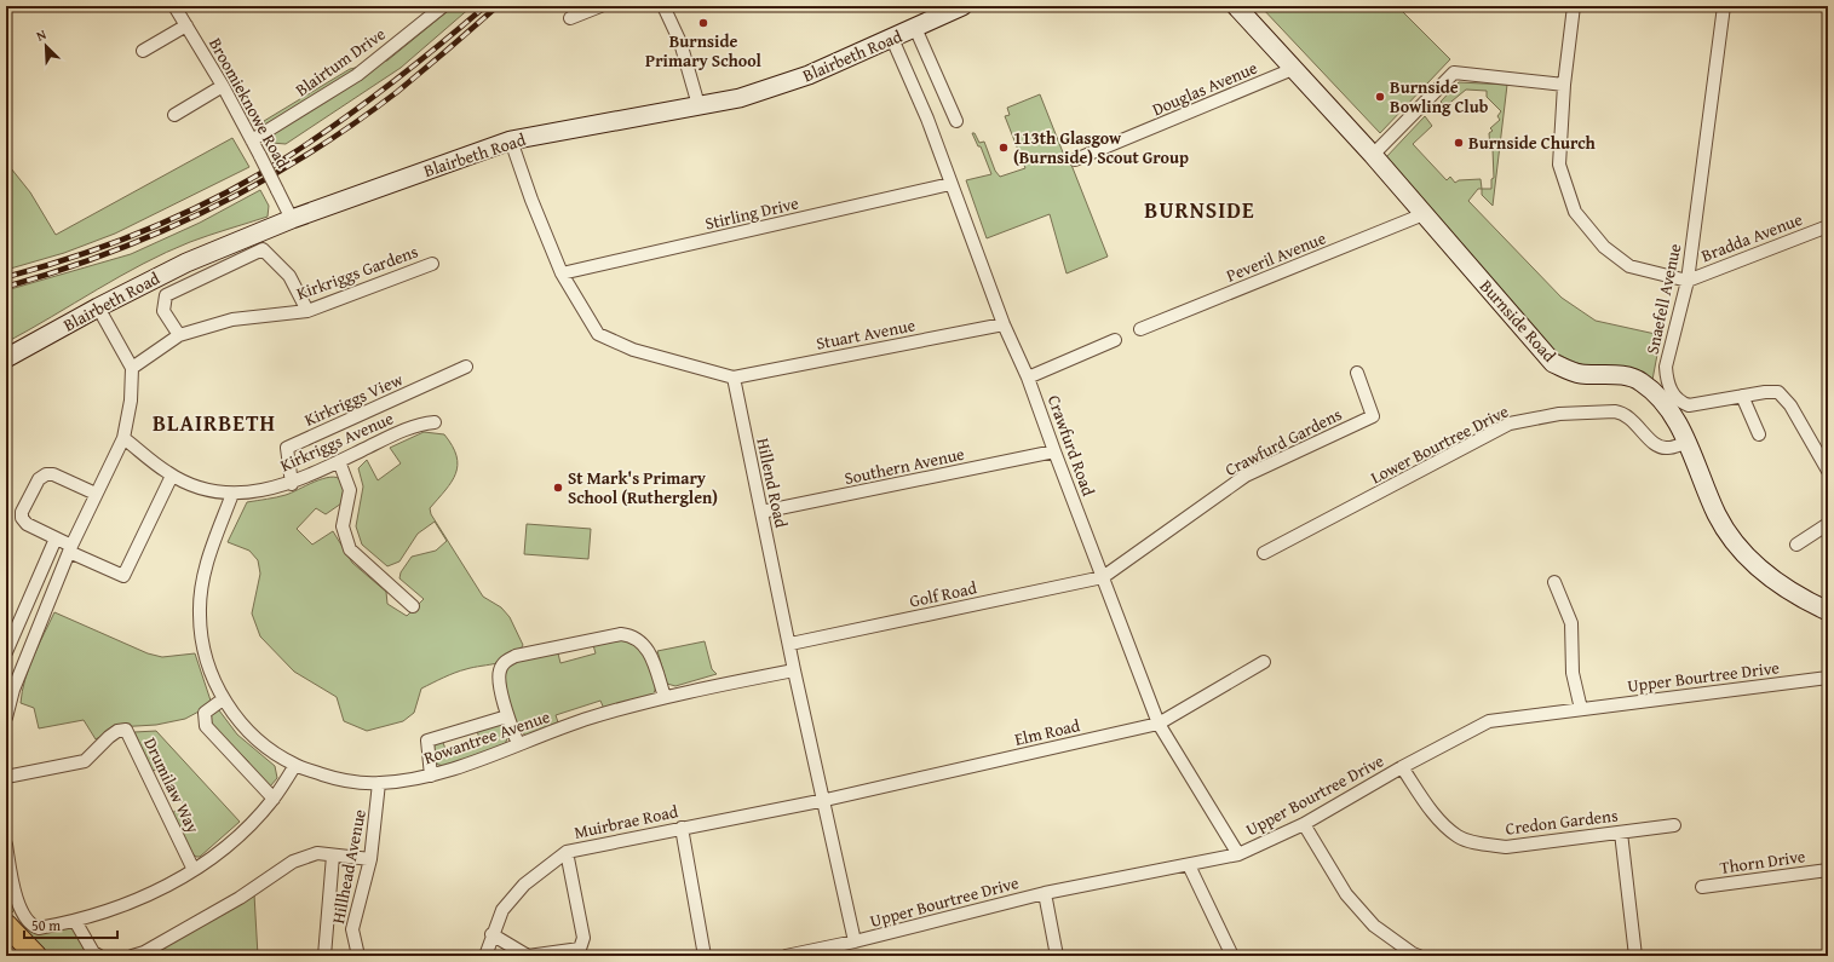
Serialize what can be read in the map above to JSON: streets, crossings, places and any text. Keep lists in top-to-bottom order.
{
  "streets": {
    "main road": ["Blairbeth Road", "Burnside Road"],
    "street": [
      "Blairtum Drive",
      "Douglas Avenue",
      "Broomieknowe Road",
      "Stirling Drive",
      "Bradda Avenue",
      "Peveril Avenue",
      "Kirkriggs Gardens",
      "Snaefell Avenue",
      "Stuart Avenue",
      "Kirkriggs View",
      "Kirkriggs Avenue",
      "Crawfurd Gardens",
      "Lower Bourtree Drive",
      "Crawfurd Road",
      "Southern Avenue",
      "Hillend Road",
      "Golf Road",
      "Upper Bourtree Drive",
      "Elm Road",
      "Rowantree Avenue",
      "Drumilaw Way",
      "Muirbrae Road",
      "Credon Gardens",
      "Thorn Drive",
      "Hillhead Avenue"
    ]
  },
  "crossings": [
    ["Blairbeth Road", "Broomieknowe Road"],
    ["Blairbeth Road", "Crawfurd Road"],
    ["Blairtum Drive", "Broomieknowe Road"],
    ["Douglas Avenue", "Burnside Road"],
    ["Stirling Drive", "Crawfurd Road"],
    ["Bradda Avenue", "Snaefell Avenue"],
    ["Peveril Avenue", "Burnside Road"],
    ["Burnside Road", "Lower Bourtree Drive"],
    ["Stuart Avenue", "Crawfurd Road"],
    ["Stuart Avenue", "Hillend Road"],
    ["Kirkriggs View", "Kirkriggs Avenue"],
    ["Kirkriggs Avenue", "Rowantree Avenue"],
    ["Crawfurd Gardens", "Crawfurd Road"],
    ["Crawfurd Gardens", "Golf Road"],
    ["Crawfurd Road", "Southern Avenue"],
    ["Crawfurd Road", "Golf Road"],
    ["Crawfurd Road", "Upper Bourtree Drive"],
    ["Crawfurd Road", "Elm Road"],
    ["Southern Avenue", "Hillend Road"],
    ["Hillend Road", "Golf Road"],
    ["Hillend Road", "Upper Bourtree Drive"],
    ["Hillend Road", "Elm Road"],
    ["Hillend Road", "Rowantree Avenue"],
    ["Hillend Road", "Muirbrae Road"],
    ["Upper Bourtree Drive", "Credon Gardens"],
    ["Elm Road", "Muirbrae Road"],
    ["Rowantree Avenue", "Hillhead Avenue"]
  ],
  "districts": ["BURNSIDE", "BLAIRBETH"],
  "places": [
    "Burnside Primary School",
    "Burnside Bowling Club",
    "Burnside Church",
    "113th Glasgow (Burnside) Scout Group",
    "St Mark's Primary School (Rutherglen)"
  ],
  "scale_bar": "50 m",
  "north": "top left"
}
